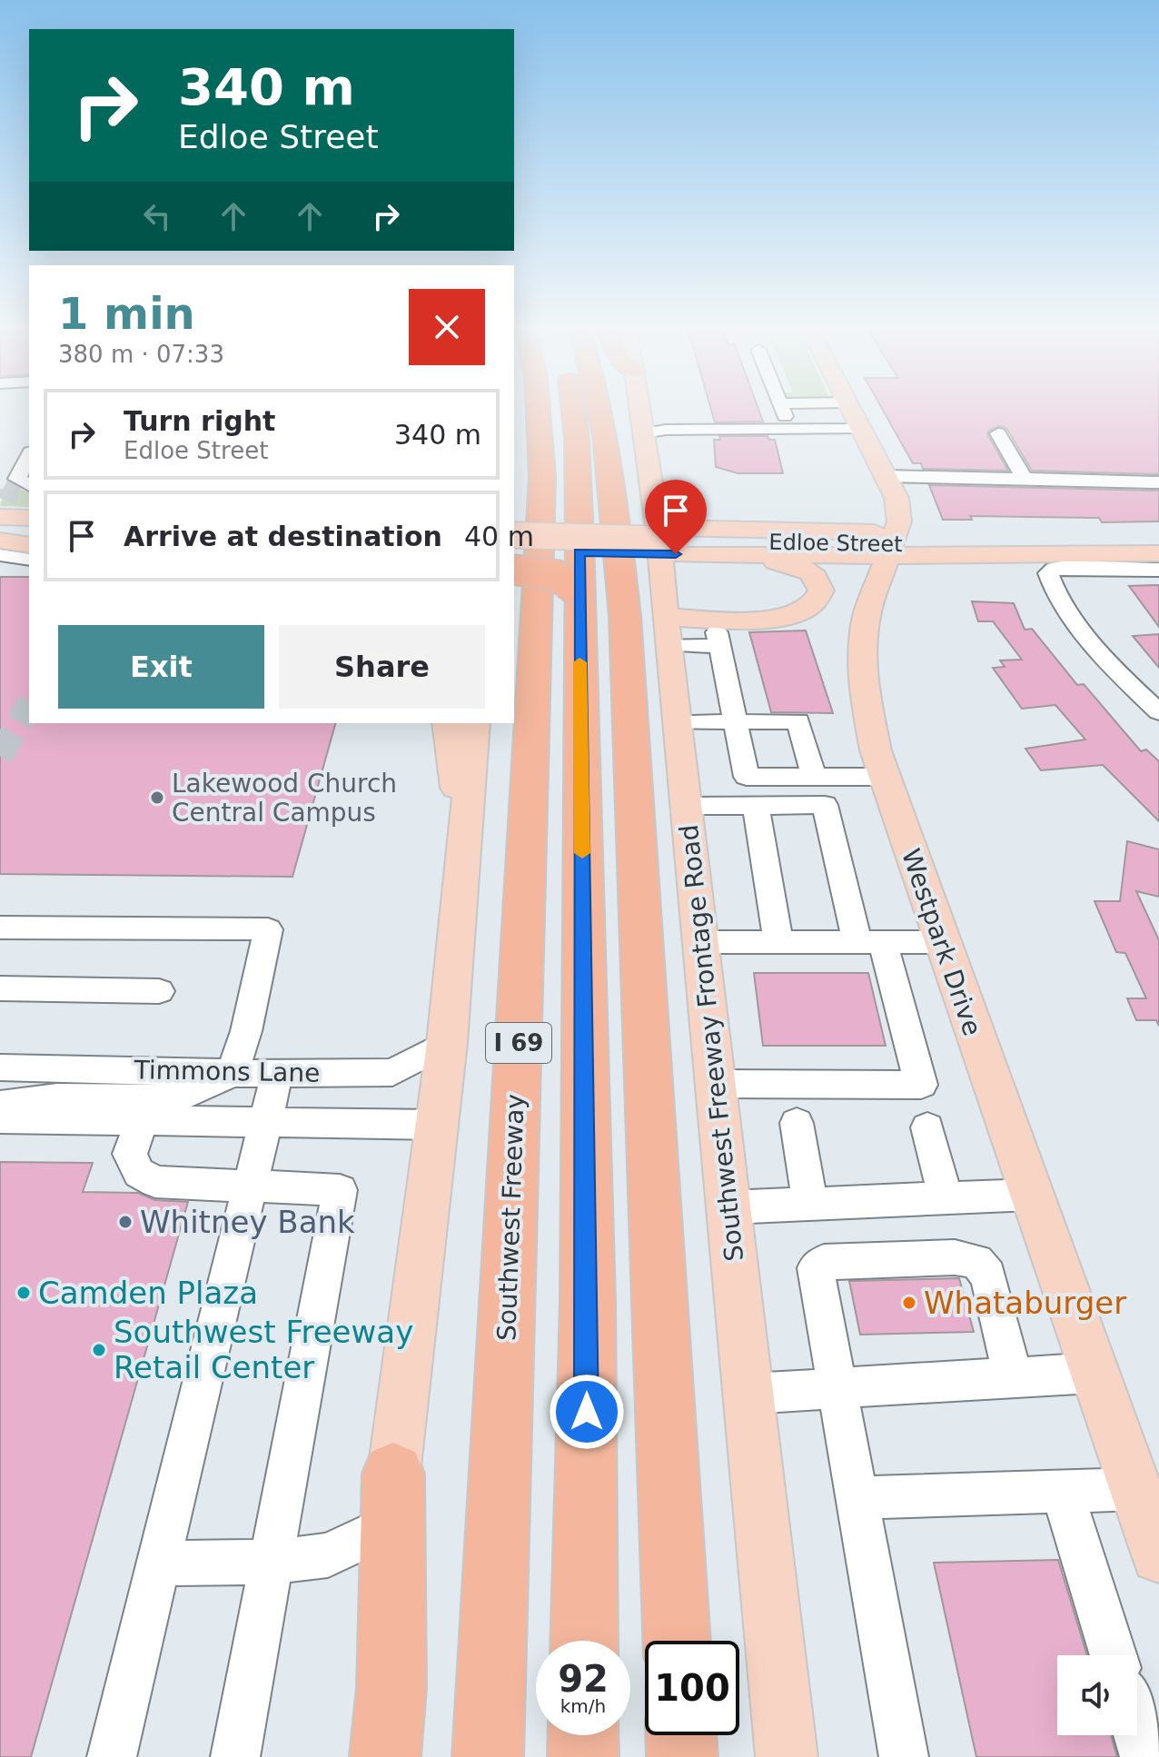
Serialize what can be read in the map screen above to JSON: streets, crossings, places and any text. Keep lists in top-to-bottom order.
{
  "streets": {
    "highway": ["I 69", "Southwest Freeway"],
    "main road": ["Edloe Street", "Westpark Drive", "Southwest Freeway Frontage Road"],
    "street": ["Timmons Lane"]
  },
  "crossings": [
    ["Edloe Street", "Westpark Drive"]
  ],
  "places": [
    "Lakewood Church Central Campus",
    "Whitney Bank",
    "Camden Plaza",
    "Whataburger",
    "Southwest Freeway Retail Center"
  ],
  "page": {
    "turn": ["340 m", "Edloe Street"],
    "heading": ["1 min", "380 m · 07:33"],
    "list": [
      {
        "name": "Turn right",
        "note": "Edloe Street",
        "value": "340 m"
      },
      {
        "name": "Arrive at destination",
        "value": "40 m"
      }
    ],
    "buttons": ["Exit", "Share"],
    "speed": "92 km/h",
    "limit": "100"
  }
}
